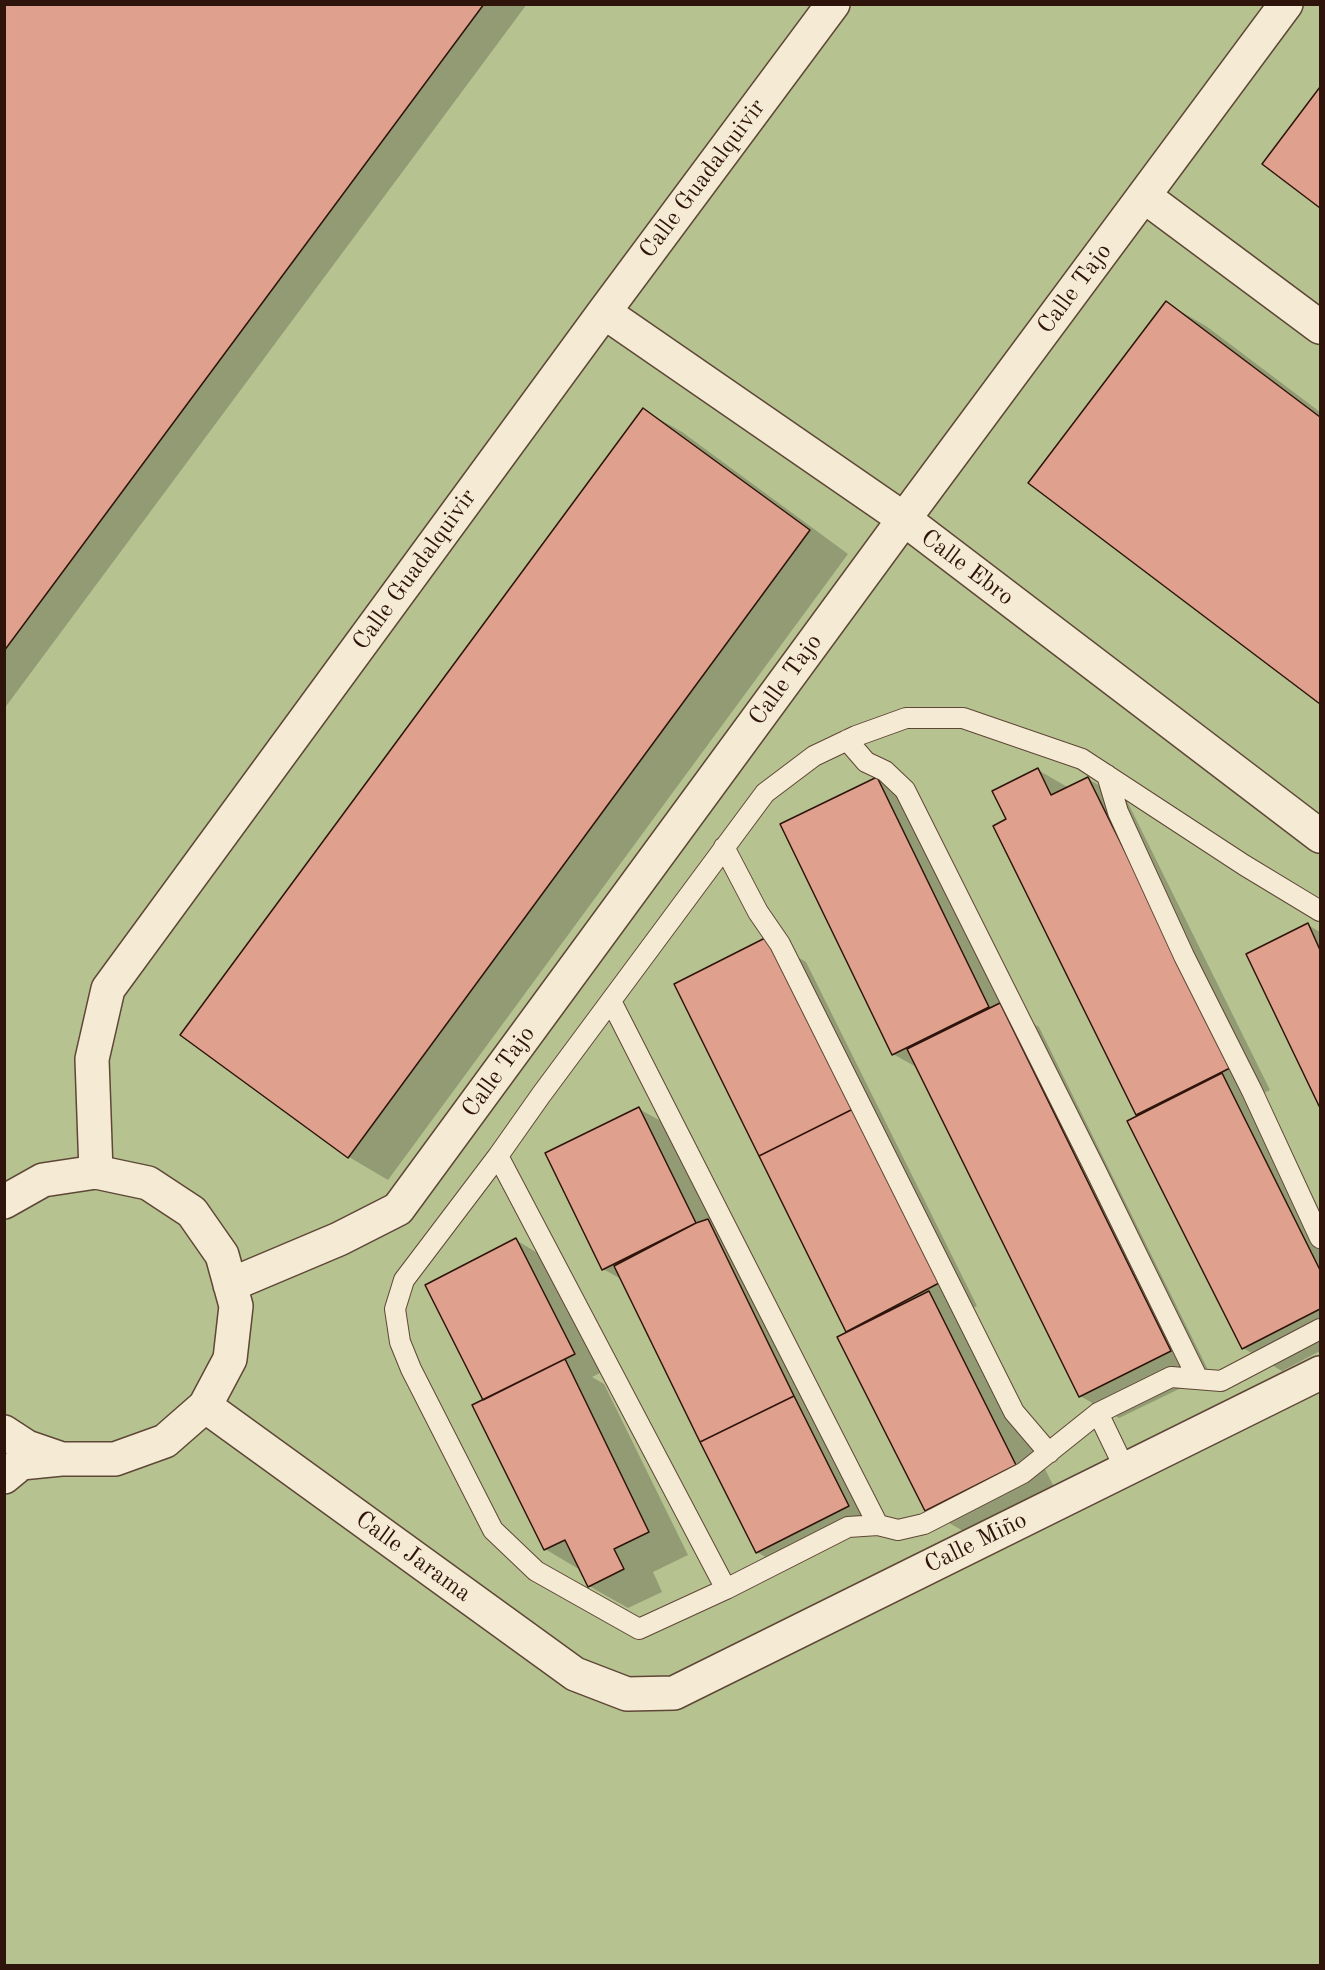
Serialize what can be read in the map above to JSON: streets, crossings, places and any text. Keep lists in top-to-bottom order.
{
  "streets": {
    "street": [
      "Calle Guadalquivir",
      "Calle Tajo",
      "Calle Ebro",
      "Calle Miño",
      "Calle Jarama"
    ]
  },
  "crossings": [
    ["Calle Guadalquivir", "Calle Ebro"],
    ["Calle Tajo", "Calle Ebro"],
    ["Calle Miño", "Calle Jarama"]
  ]
}
